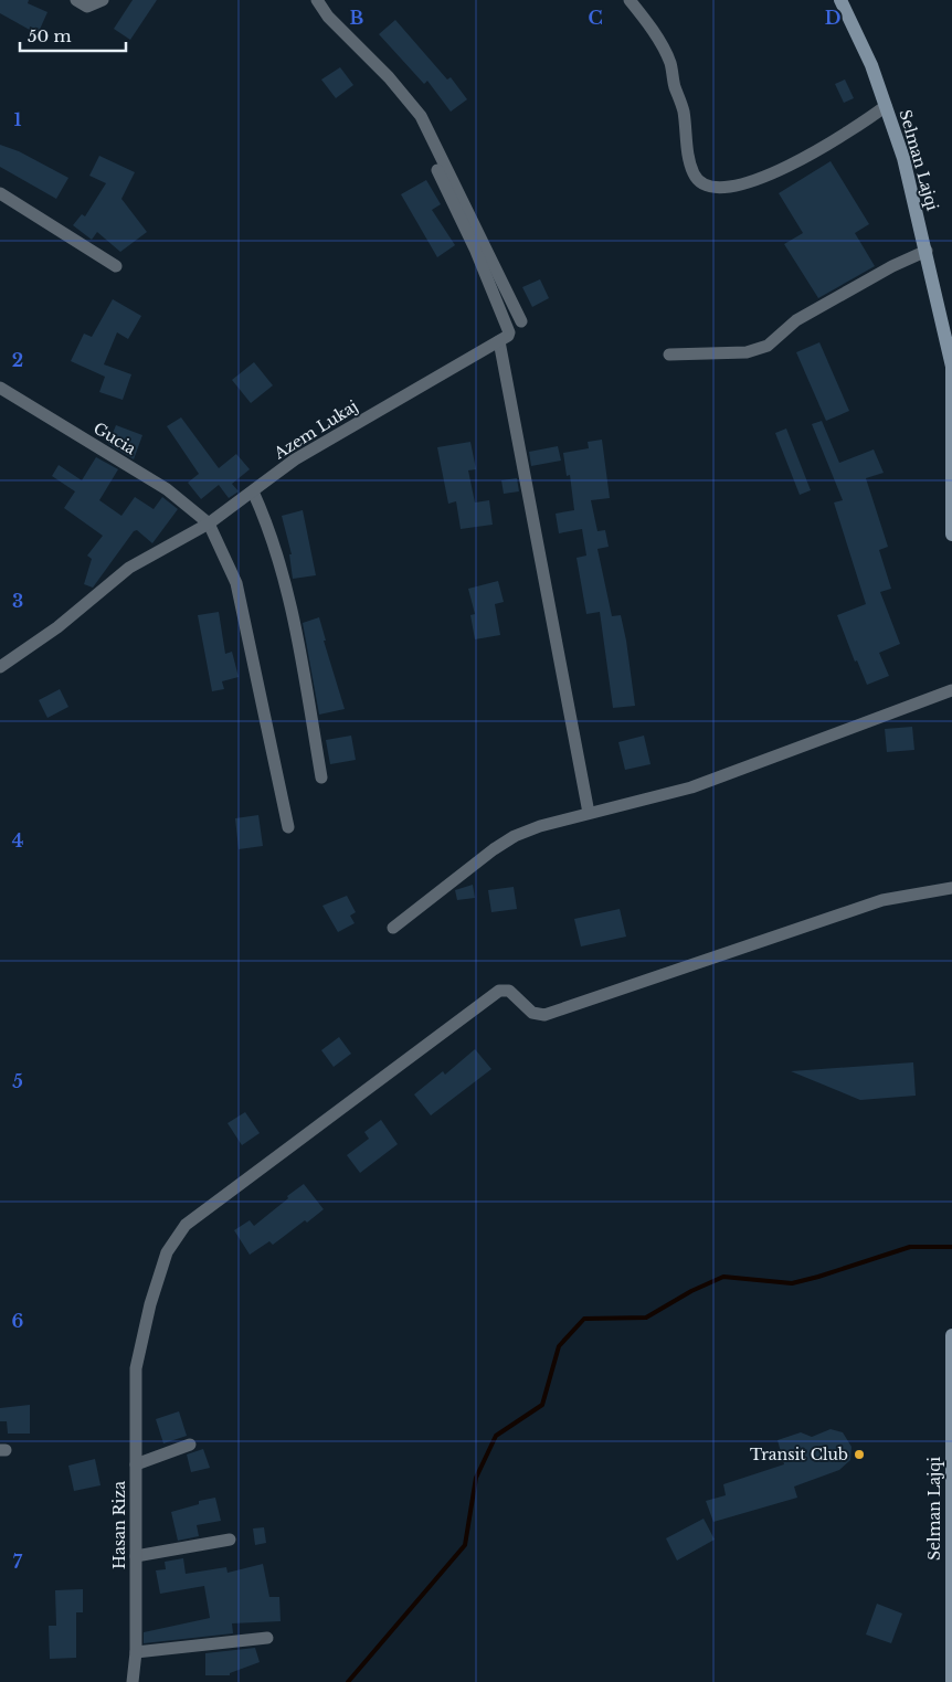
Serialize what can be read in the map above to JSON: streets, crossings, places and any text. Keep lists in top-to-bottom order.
{
  "streets": {
    "street": [
      "Selman Lajqi",
      "Azem Lukaj",
      "Gucia",
      "Hasan Riza"
    ]
  },
  "crossings": [
    ["Azem Lukaj", "Gucia"]
  ],
  "places": ["Transit Club"],
  "scale_bar": "50 m",
  "grid": {
    "columns": ["B", "C", "D"],
    "rows": [
      "1",
      "2",
      "3",
      "4",
      "5",
      "6",
      "7"
    ]
  }
}
